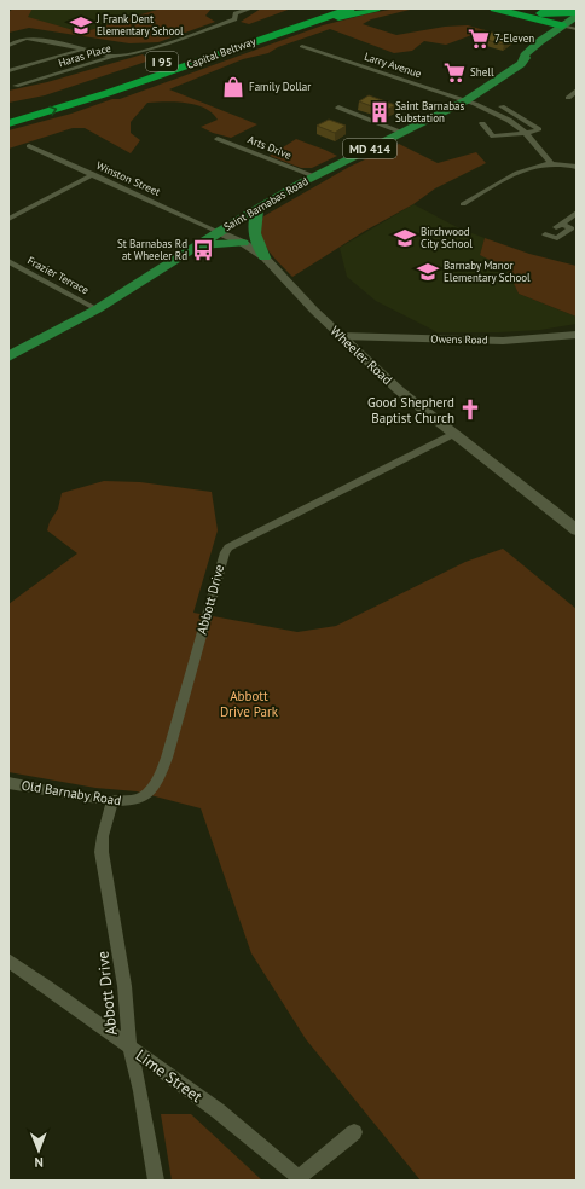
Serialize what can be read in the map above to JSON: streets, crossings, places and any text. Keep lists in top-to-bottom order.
{
  "streets": {
    "highway": ["Capital Beltway", "I 95"],
    "main road": ["MD 414", "Saint Barnabas Road", "Wheeler Road"],
    "street": [
      "Haras Place",
      "Larry Avenue",
      "Arts Drive",
      "Winston Street",
      "Frazier Terrace",
      "Owens Road",
      "Abbott Drive",
      "Old Barnaby Road",
      "Lime Street"
    ]
  },
  "crossings": [
    ["Larry Avenue", "Saint Barnabas Road"],
    ["Arts Drive", "Saint Barnabas Road"],
    ["Winston Street", "Saint Barnabas Road"],
    ["Winston Street", "Wheeler Road"],
    ["Saint Barnabas Road", "Frazier Terrace"],
    ["Saint Barnabas Road", "Wheeler Road"],
    ["Owens Road", "Wheeler Road"],
    ["Wheeler Road", "Abbott Drive"],
    ["Abbott Drive", "Old Barnaby Road"],
    ["Abbott Drive", "Lime Street"]
  ],
  "one_way": ["Capital Beltway"],
  "parks": ["Abbott Drive Park"],
  "places": {
    "school or university": ["J Frank Dent Elementary School", "Birchwood City School", "Barnaby Manor Elementary School"],
    "supermarket": ["7-Eleven", "Shell"],
    "shop": ["Family Dollar"],
    "building": ["Saint Barnabas Substation"],
    "bus stop": ["St Barnabas Rd at Wheeler Rd"],
    "church": ["Good Shepherd Baptist Church"]
  },
  "north": "bottom"
}
